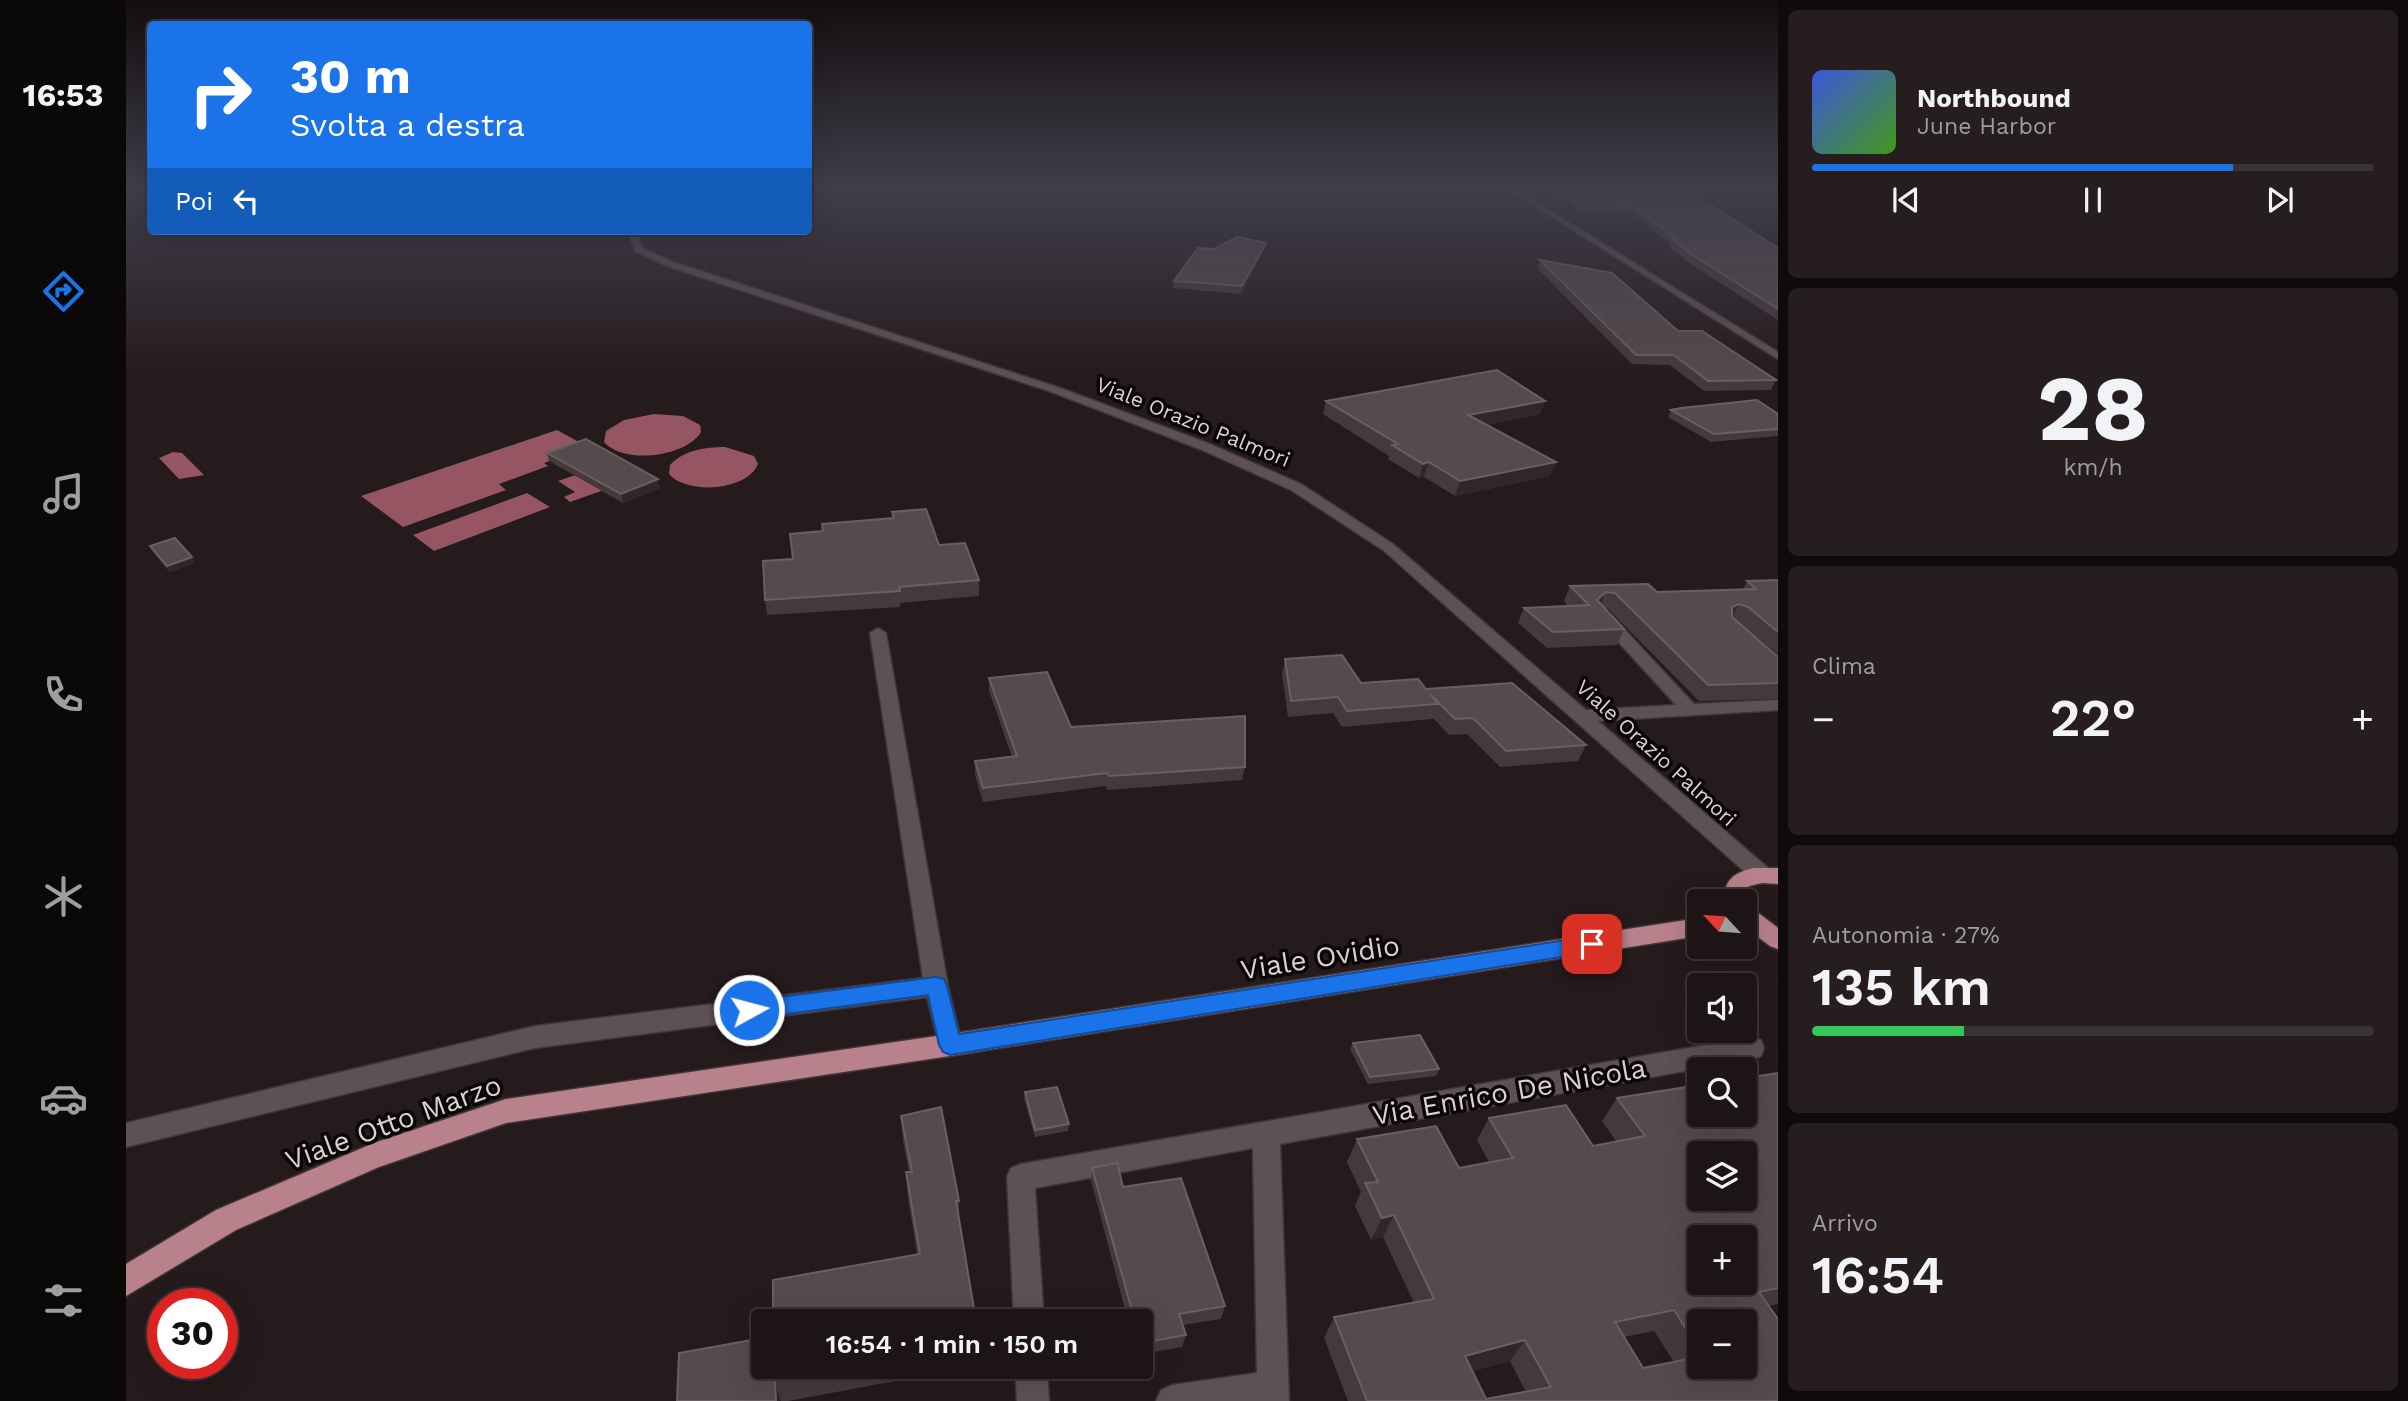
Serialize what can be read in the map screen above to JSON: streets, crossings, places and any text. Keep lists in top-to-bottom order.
{
  "streets": {
    "main road": ["Viale Ovidio", "Viale Otto Marzo"],
    "street": ["Viale Orazio Palmori", "Via Enrico De Nicola"]
  },
  "crossings": [
    ["Viale Ovidio", "Viale Otto Marzo"]
  ],
  "north": "top left",
  "page": {
    "tabs": "16:53",
    "turn": ["30 m", "Svolta a destra"],
    "song": ["Northbound", "June Harbor"],
    "then": "Poi",
    "tile": [
      ["28", "km/h"],
      "Clima",
      ["Autonomia · 27%", "135 km"],
      ["Arrivo", "16:54"]
    ],
    "heat": ["−", "22°", "+"],
    "map_buttons": ["+", "−"],
    "limit": "30",
    "trip": "16:54 · 1 min · 150 m"
  }
}
